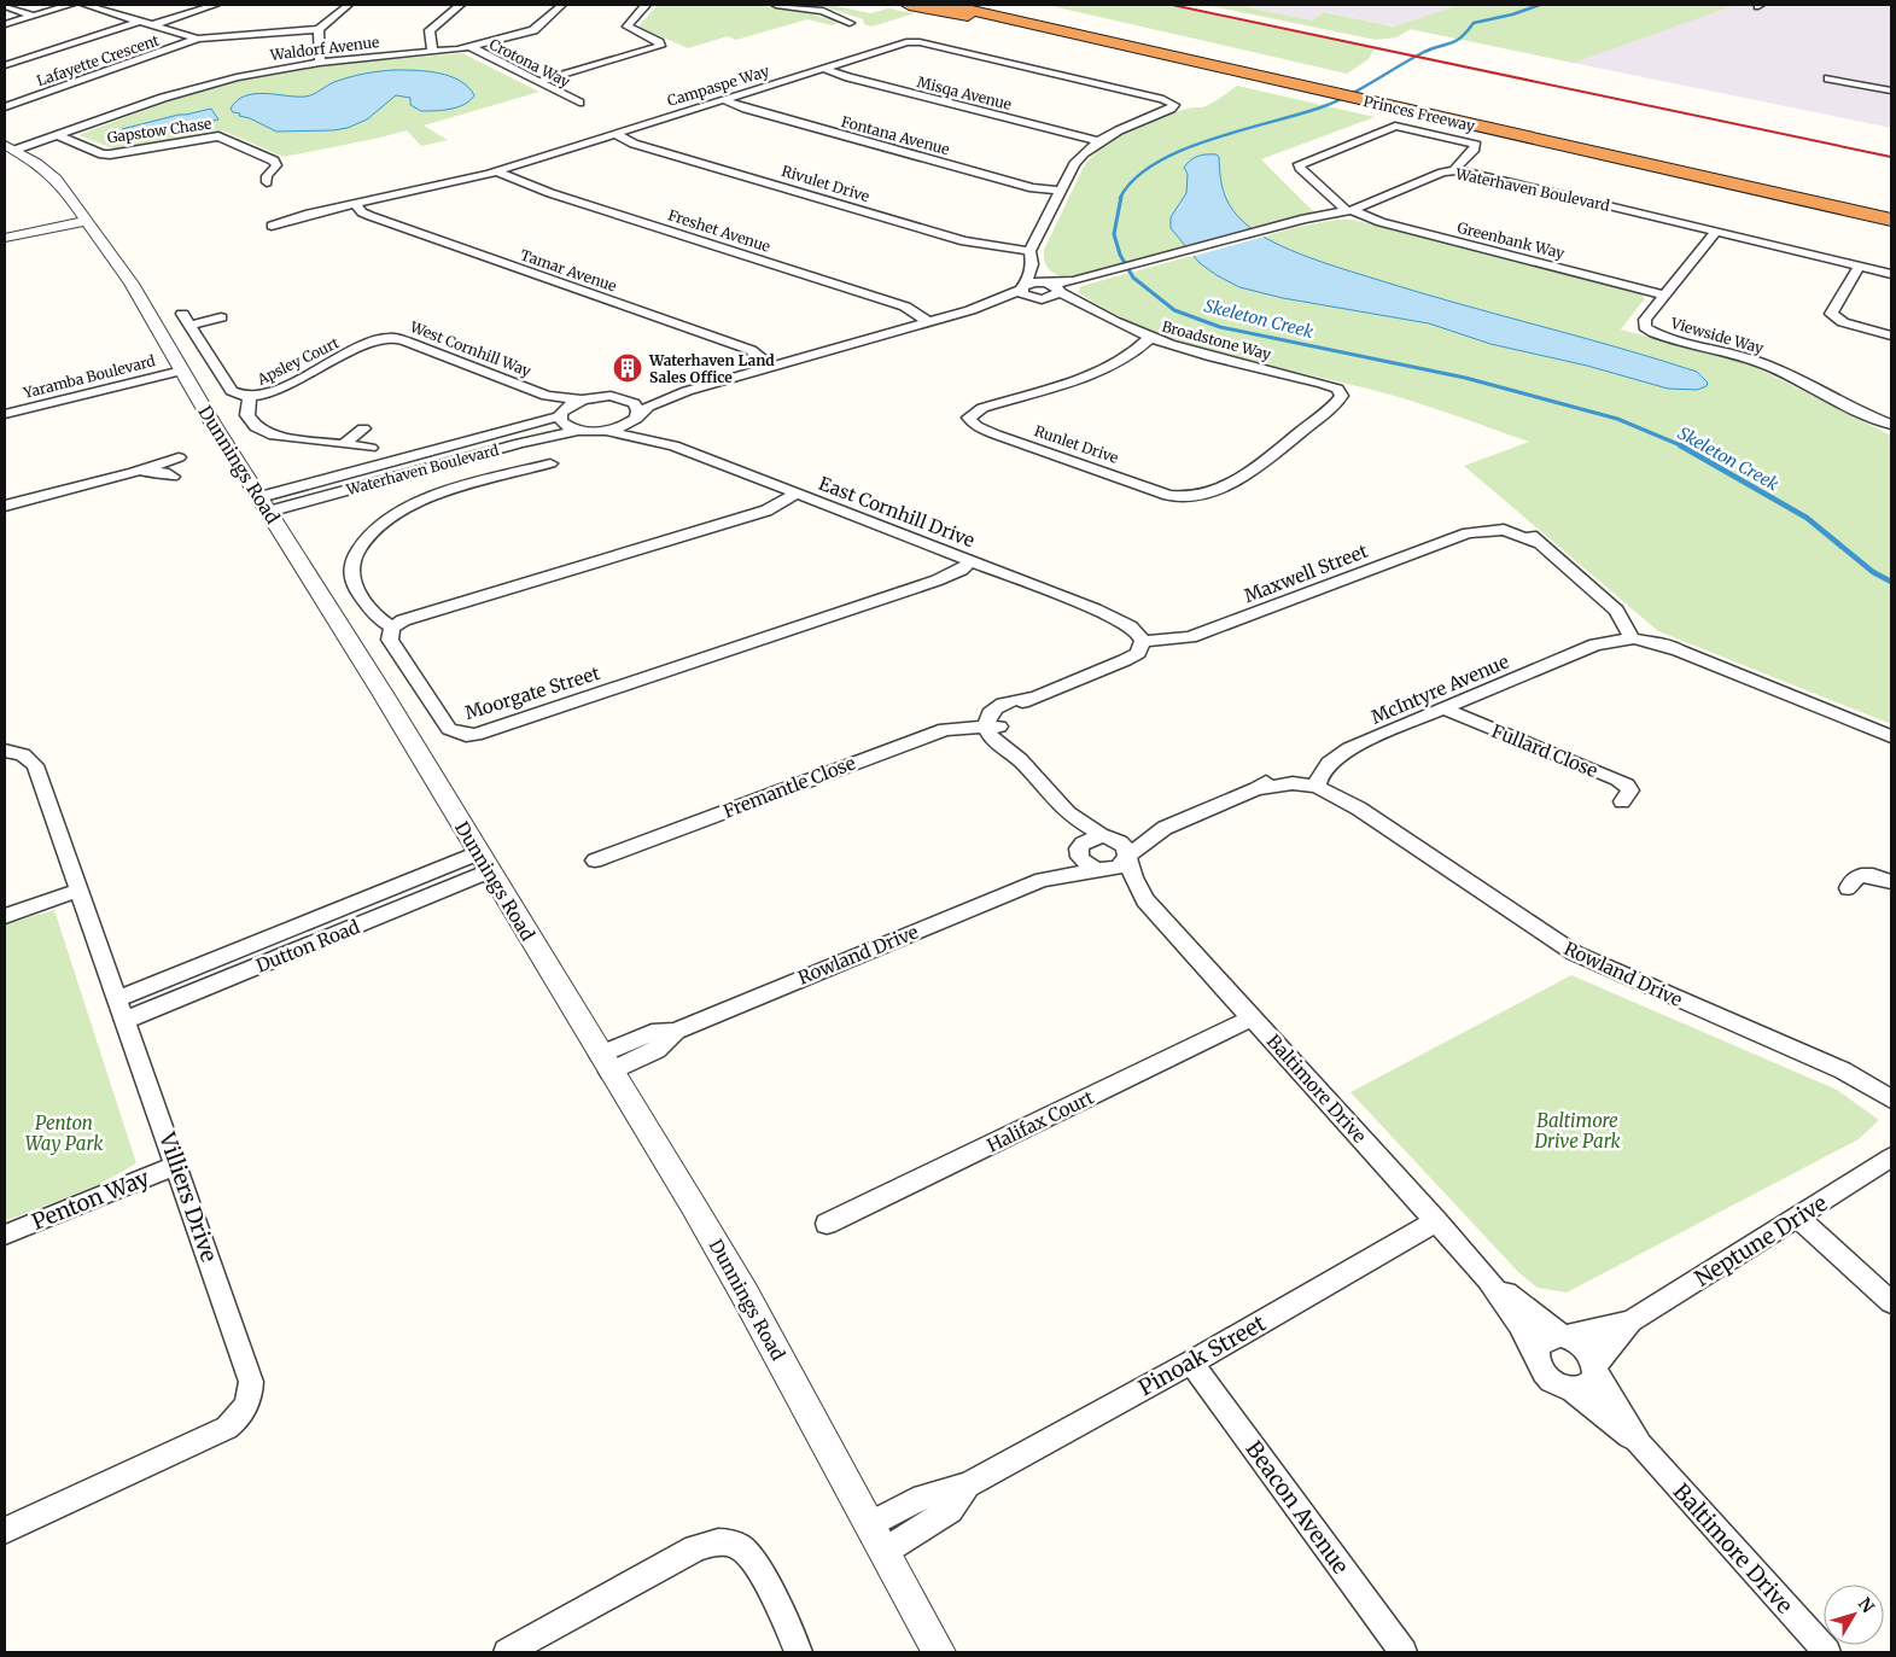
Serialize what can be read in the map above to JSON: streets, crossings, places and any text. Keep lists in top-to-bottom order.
{
  "streets": {
    "highway": ["Princes Freeway"],
    "street": [
      "Waldorf Avenue",
      "Lafayette Crescent",
      "Crotona Way",
      "Campaspe Way",
      "Misqa Avenue",
      "Gapstow Chase",
      "Fontana Avenue",
      "Rivulet Drive",
      "Waterhaven Boulevard",
      "Freshet Avenue",
      "Greenbank Way",
      "Tamar Avenue",
      "Viewside Way",
      "Broadstone Way",
      "West Cornhill Way",
      "Apsley Court",
      "Yaramba Boulevard",
      "Runlet Drive",
      "Dunnings Road",
      "East Cornhill Drive",
      "Maxwell Street",
      "McIntyre Avenue",
      "Moorgate Street",
      "Fullard Close",
      "Fremantle Close",
      "Dutton Road",
      "Rowland Drive",
      "Baltimore Drive",
      "Halifax Court",
      "Villiers Drive",
      "Penton Way",
      "Neptune Drive",
      "Pinoak Street",
      "Beacon Avenue"
    ]
  },
  "crossings": [
    ["Waldorf Avenue", "Crotona Way"],
    ["Waldorf Avenue", "Gapstow Chase"],
    ["Waldorf Avenue", "Dunnings Road"],
    ["Campaspe Way", "Misqa Avenue"],
    ["Campaspe Way", "Fontana Avenue"],
    ["Campaspe Way", "Rivulet Drive"],
    ["Campaspe Way", "Freshet Avenue"],
    ["Campaspe Way", "Tamar Avenue"],
    ["Rivulet Drive", "Broadstone Way"],
    ["Waterhaven Boulevard", "Greenbank Way"],
    ["Waterhaven Boulevard", "Viewside Way"],
    ["Waterhaven Boulevard", "Broadstone Way"],
    ["Waterhaven Boulevard", "West Cornhill Way"],
    ["Waterhaven Boulevard", "Dunnings Road"],
    ["Waterhaven Boulevard", "East Cornhill Drive"],
    ["Greenbank Way", "Viewside Way"],
    ["Broadstone Way", "Runlet Drive"],
    ["West Cornhill Way", "Apsley Court"],
    ["Yaramba Boulevard", "Dunnings Road"],
    ["Dunnings Road", "Dutton Road"],
    ["Dunnings Road", "Rowland Drive"],
    ["Dunnings Road", "Pinoak Street"],
    ["East Cornhill Drive", "Maxwell Street"],
    ["East Cornhill Drive", "Moorgate Street"],
    ["Maxwell Street", "McIntyre Avenue"],
    ["McIntyre Avenue", "Fullard Close"],
    ["McIntyre Avenue", "Rowland Drive"],
    ["Dutton Road", "Villiers Drive"],
    ["Rowland Drive", "Baltimore Drive"],
    ["Baltimore Drive", "Halifax Court"],
    ["Baltimore Drive", "Neptune Drive"],
    ["Baltimore Drive", "Pinoak Street"],
    ["Villiers Drive", "Penton Way"],
    ["Pinoak Street", "Beacon Avenue"]
  ],
  "water": ["Skeleton Creek"],
  "parks": ["Baltimore Drive Park", "Penton Way Park"],
  "places": {
    "building": ["Waterhaven Land Sales Office"]
  },
  "north": "top right"
}
